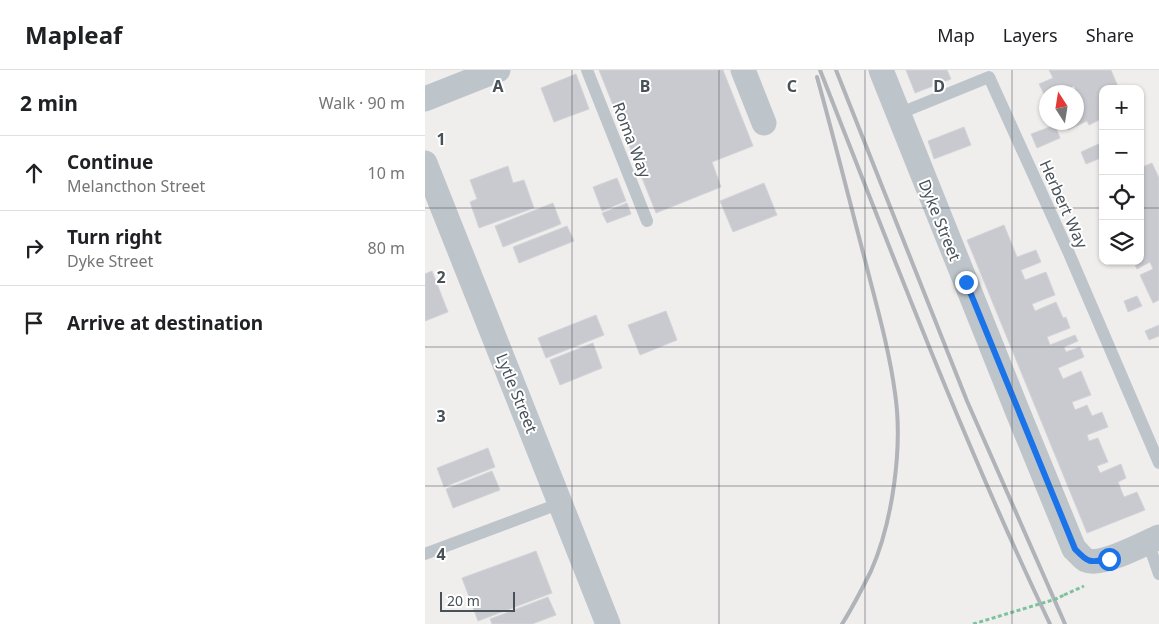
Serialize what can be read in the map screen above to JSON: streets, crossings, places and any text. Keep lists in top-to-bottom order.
{
  "streets": {
    "street": ["Dyke Street", "Lytle Street"],
    "lane": ["Roma Way", "Herbert Way"]
  },
  "crossings": [
    ["Herbert Way", "Dyke Street"]
  ],
  "scale_bar": "20 m",
  "north": "top",
  "page": {
    "header": "Mapleaf",
    "nav": ["Map", "Layers", "Share"],
    "heading": ["2 min", "Walk · 90 m"],
    "map_buttons": ["+", "−"],
    "list": [
      ["Continue", "Melancthon Street", "10 m"],
      ["Turn right", "Dyke Street", "80 m"],
      "Arrive at destination"
    ],
    "scale": "20 m"
  },
  "grid": {
    "columns": [
      "A",
      "B",
      "C",
      "D"
    ],
    "rows": [
      "1",
      "2",
      "3",
      "4"
    ]
  }
}
